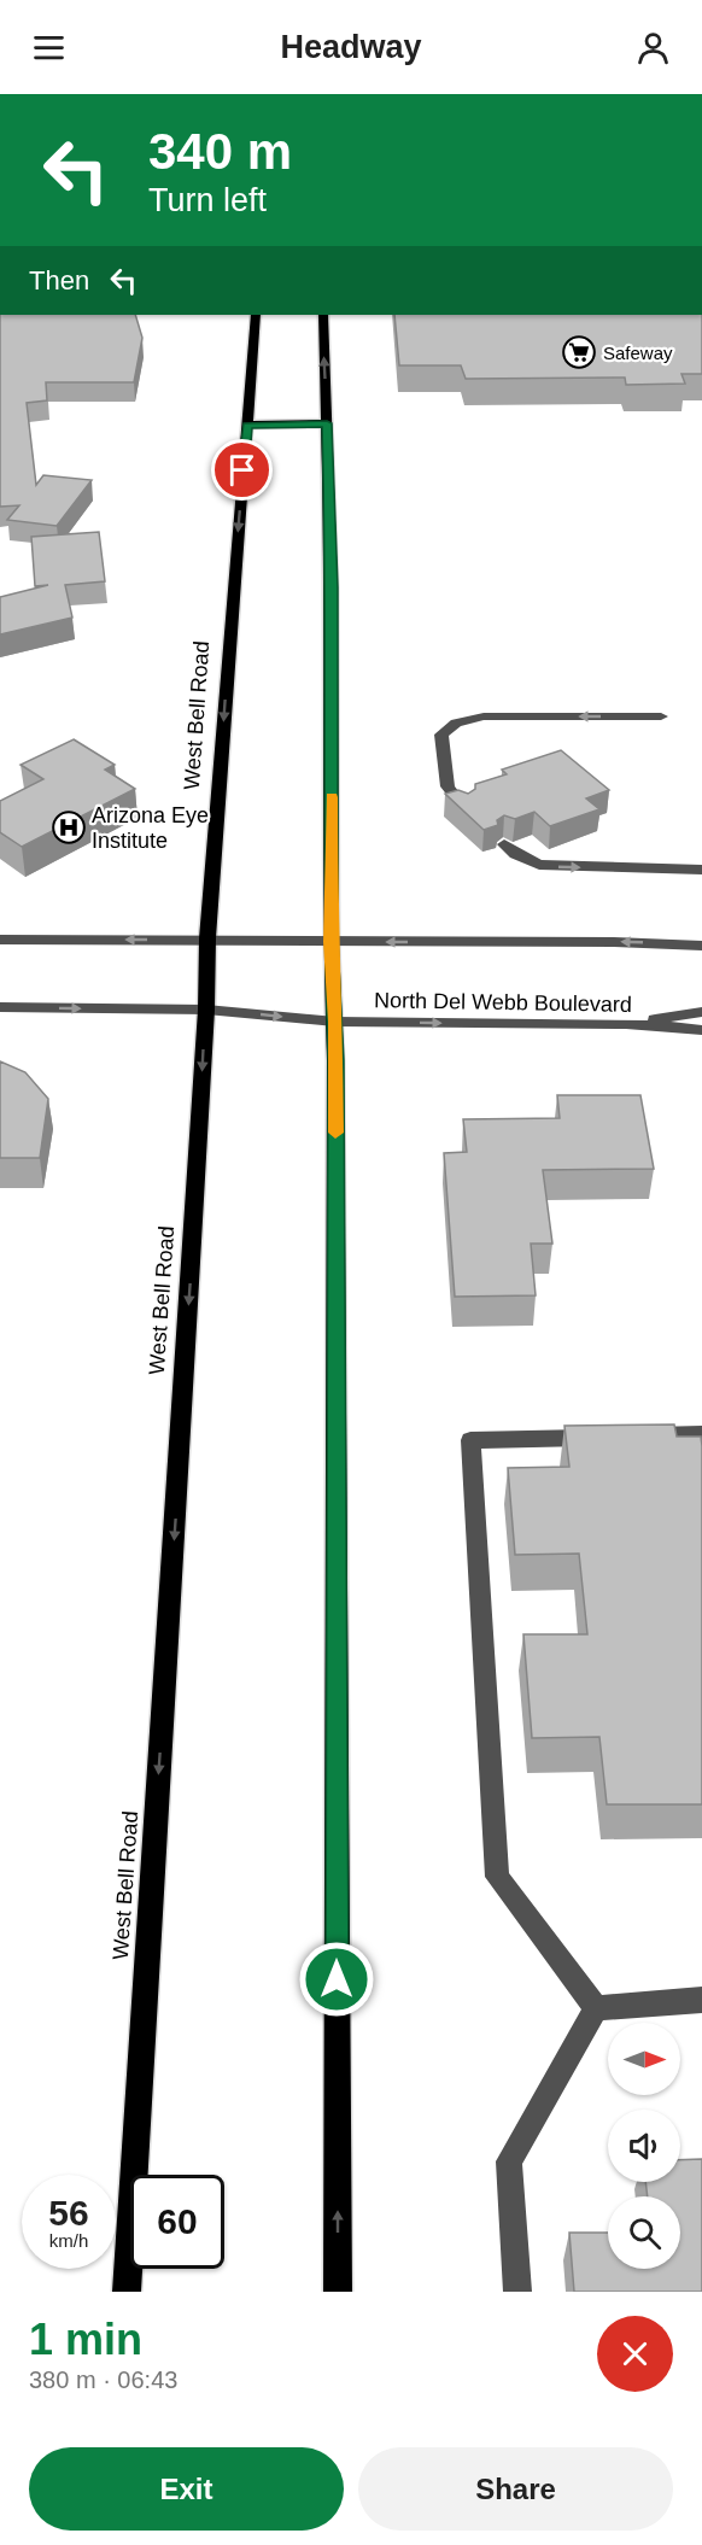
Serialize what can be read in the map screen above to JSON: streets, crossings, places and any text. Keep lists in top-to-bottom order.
{
  "streets": {
    "main road": ["West Bell Road"],
    "street": ["North Del Webb Boulevard"]
  },
  "crossings": [
    ["West Bell Road", "North Del Webb Boulevard"]
  ],
  "places": {
    "supermarket": ["Safeway"],
    "hospital": ["Arizona Eye Institute"]
  },
  "north": "right",
  "page": {
    "header": "Headway",
    "turn": ["340 m", "Turn left"],
    "then": "Then",
    "speed": "56 km/h",
    "limit": "60",
    "heading": ["1 min", "380 m · 06:43"],
    "buttons": ["Exit", "Share"]
  }
}
